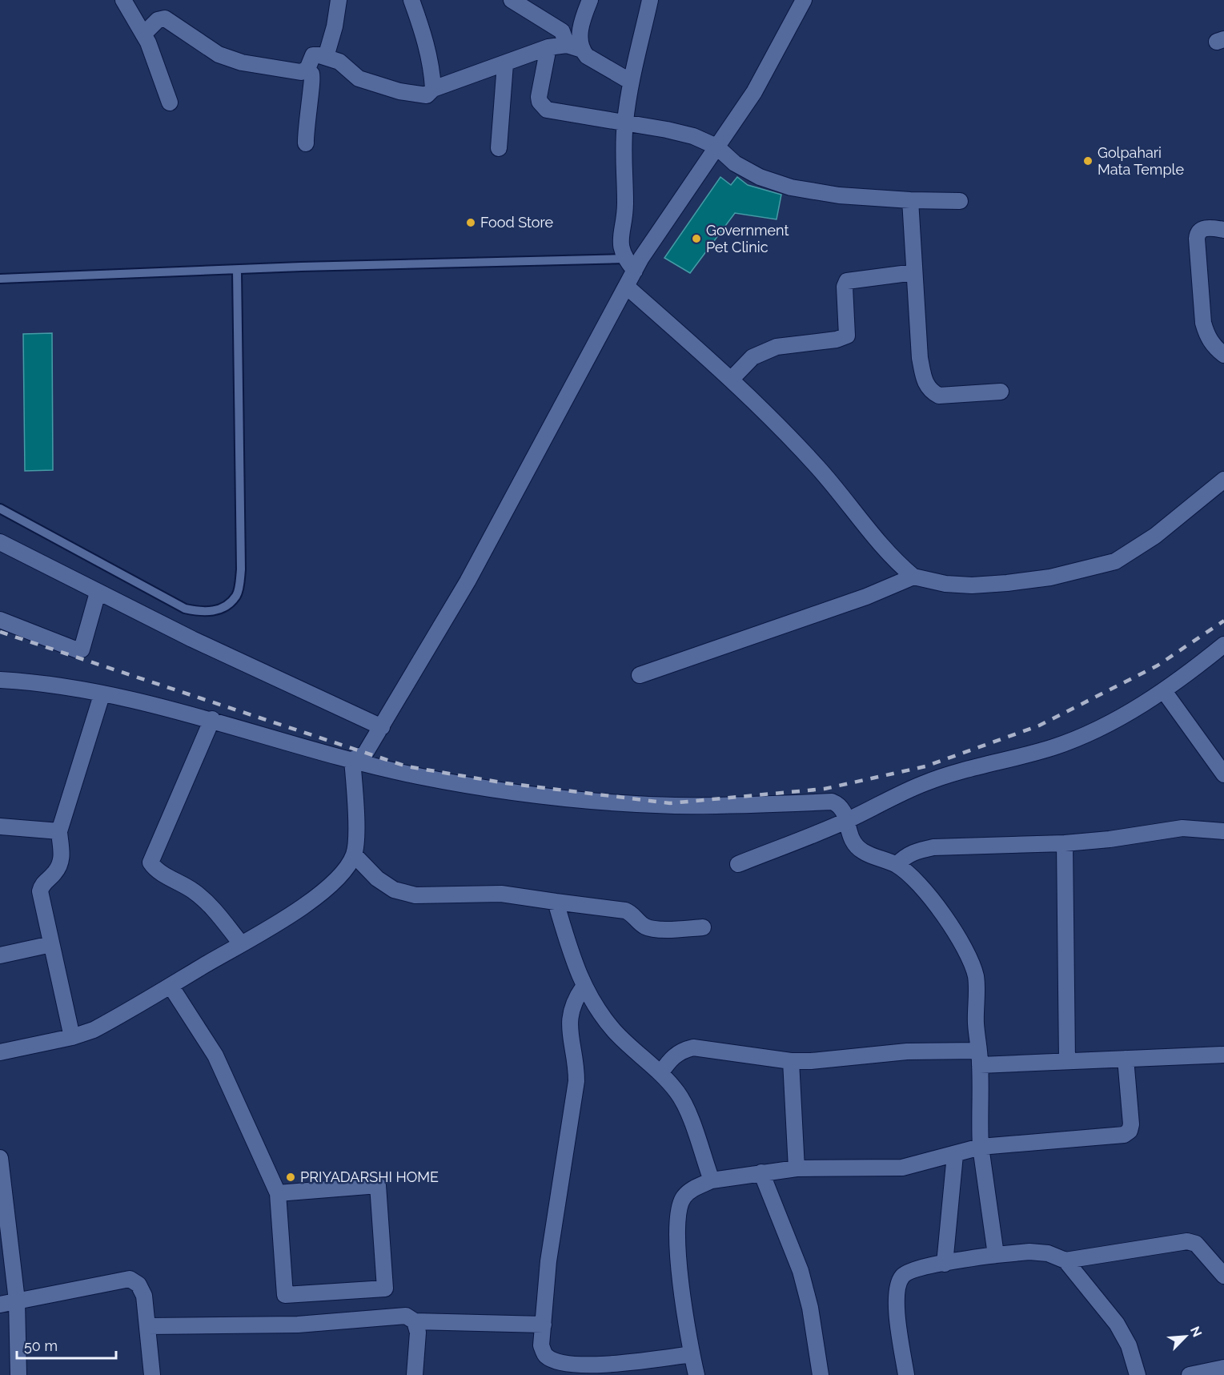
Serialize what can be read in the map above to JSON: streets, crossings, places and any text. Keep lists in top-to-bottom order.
{
  "places": [
    "Golpahari Mata Temple",
    "Food Store",
    "Government Pet Clinic",
    "PRIYADARSHI HOME"
  ],
  "scale_bar": "50 m",
  "north": "top right"
}
